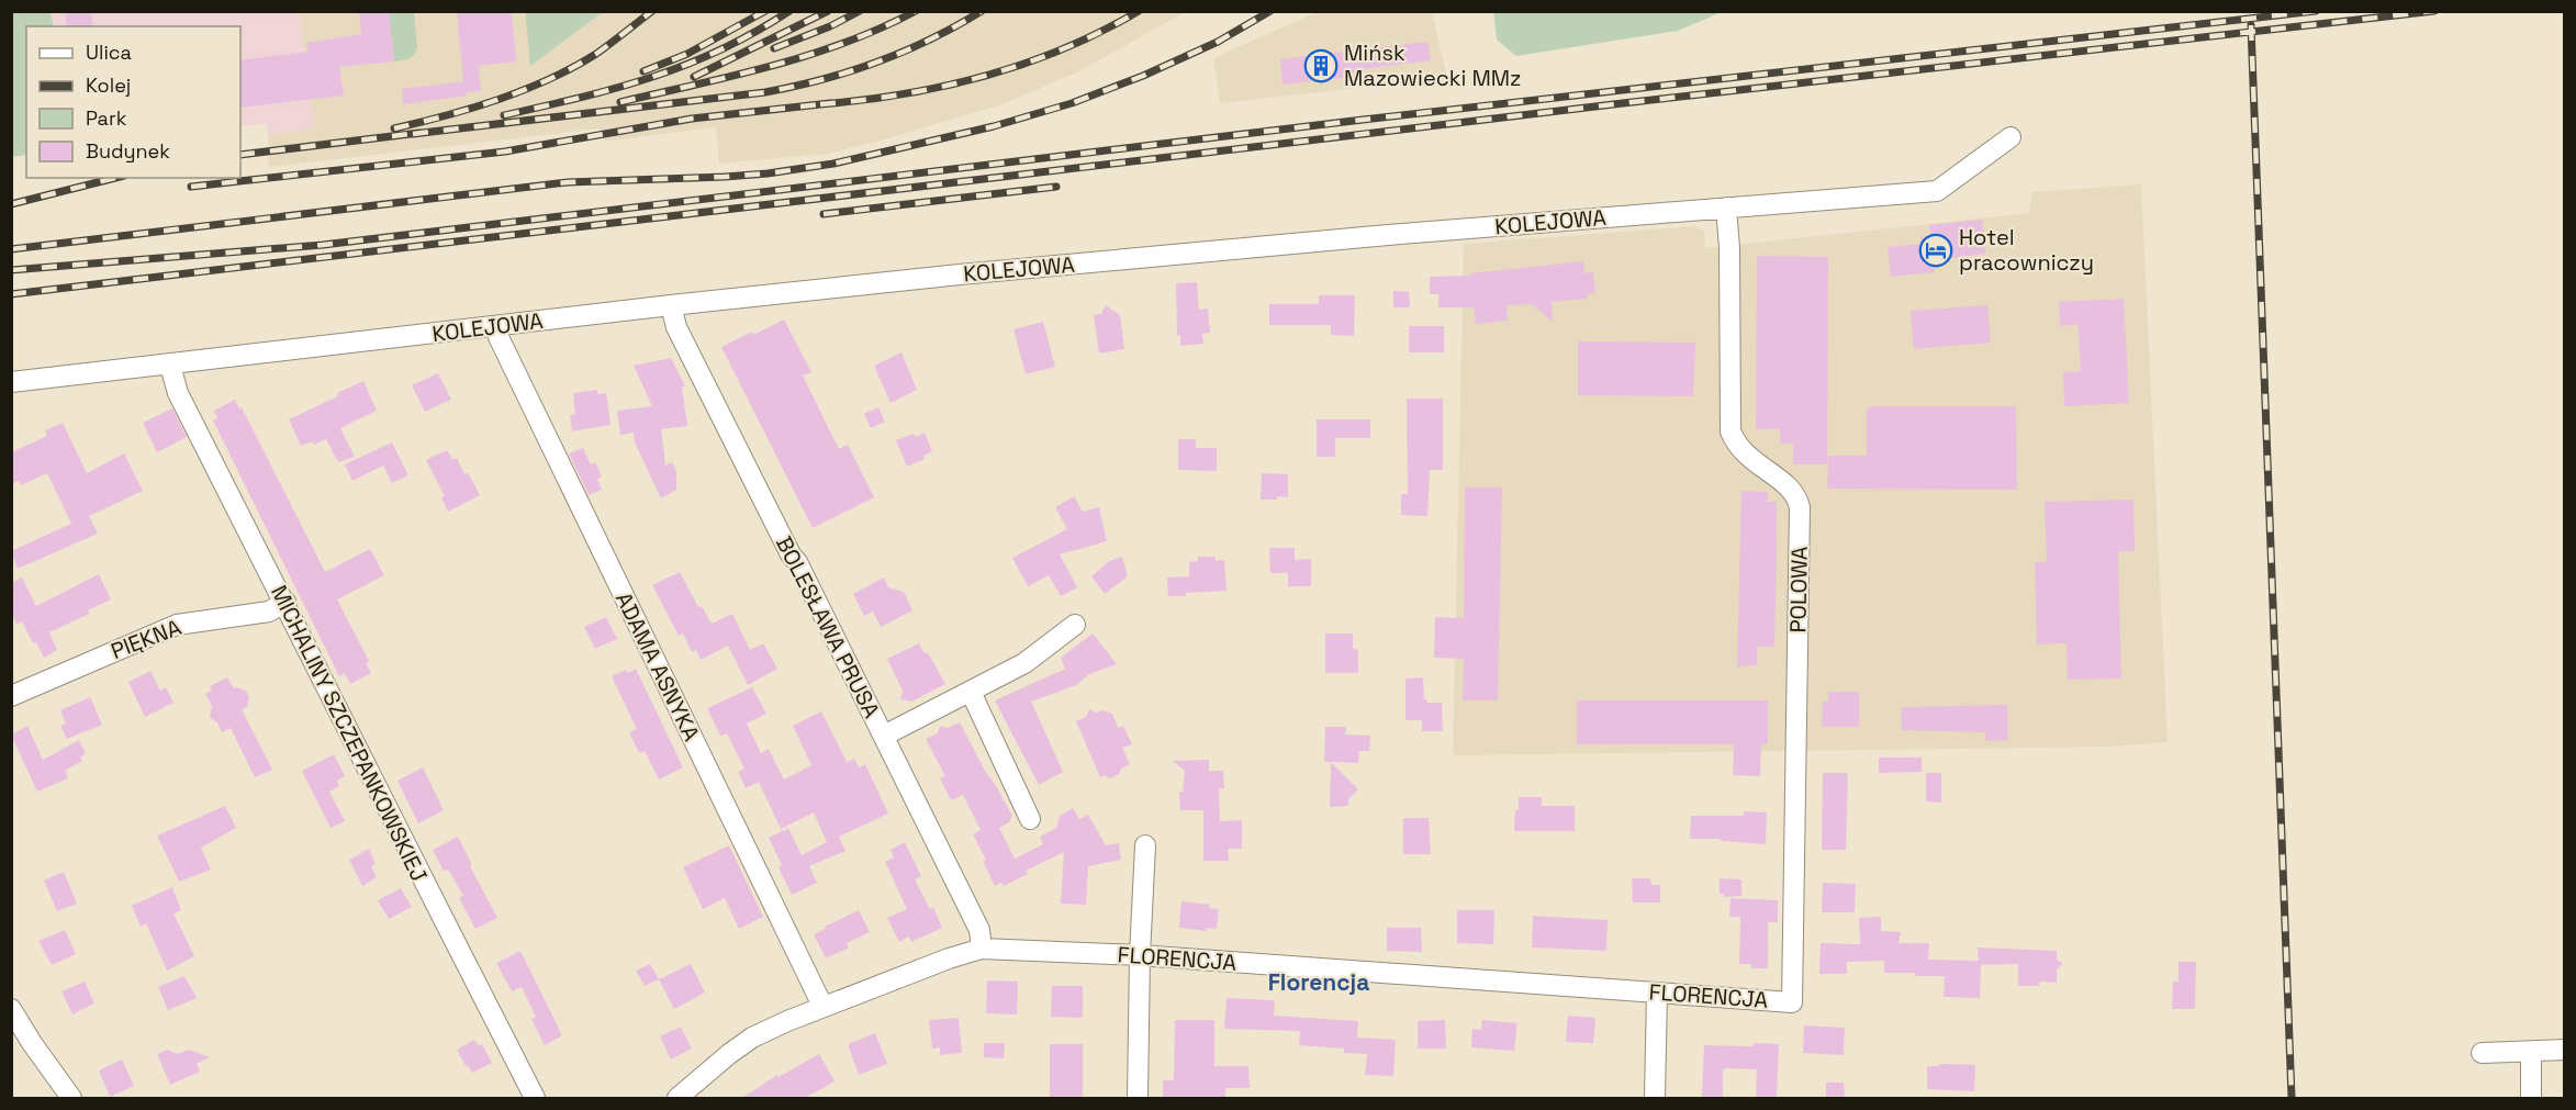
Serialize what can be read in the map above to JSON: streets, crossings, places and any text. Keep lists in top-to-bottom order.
{
  "streets": {
    "street": [
      "KOLEJOWA",
      "POLOWA",
      "BOLESŁAWA PRUSA",
      "PIĘKNA",
      "ADAMA ASNYKA",
      "MICHALINY SZCZEPANKOWSKIEJ",
      "FLORENCJA"
    ]
  },
  "crossings": [
    ["KOLEJOWA", "POLOWA"],
    ["KOLEJOWA", "BOLESŁAWA PRUSA"],
    ["KOLEJOWA", "ADAMA ASNYKA"],
    ["KOLEJOWA", "MICHALINY SZCZEPANKOWSKIEJ"],
    ["POLOWA", "FLORENCJA"],
    ["BOLESŁAWA PRUSA", "FLORENCJA"],
    ["PIĘKNA", "MICHALINY SZCZEPANKOWSKIEJ"],
    ["ADAMA ASNYKA", "FLORENCJA"]
  ],
  "districts": ["Florencja"],
  "places": {
    "building": ["Mińsk Mazowiecki MMz"],
    "hotel": ["Hotel pracowniczy"]
  },
  "legend": [
    "Ulica",
    "Kolej",
    "Park",
    "Budynek"
  ]
}
